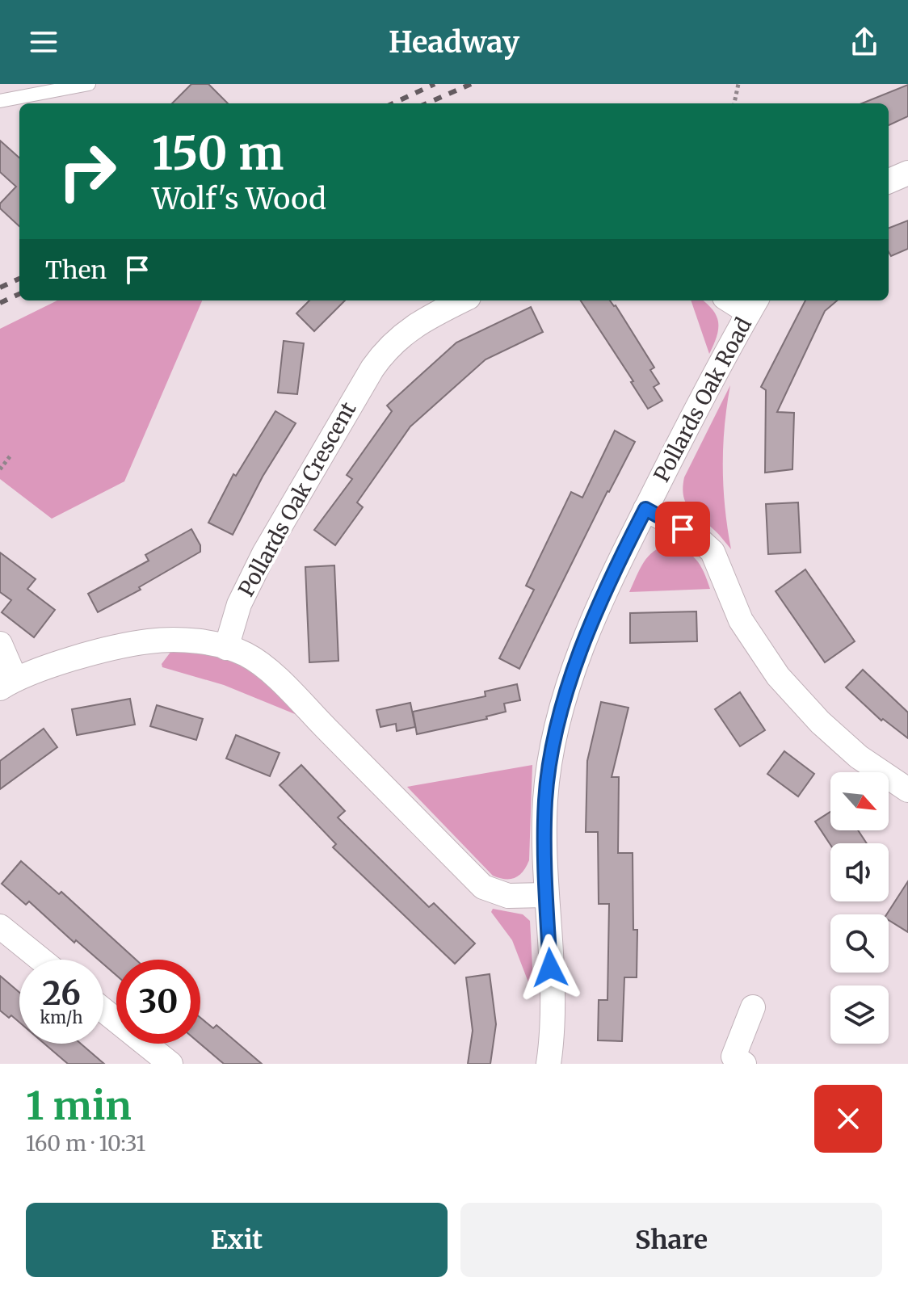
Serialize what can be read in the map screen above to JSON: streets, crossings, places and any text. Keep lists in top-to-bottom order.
{
  "streets": {
    "street": ["Pollards Oak Road", "Pollards Oak Crescent"]
  },
  "north": "bottom right",
  "page": {
    "header": "Headway",
    "turn": ["150 m", "Wolf's Wood"],
    "then": "Then",
    "speed": "26 km/h",
    "limit": "30",
    "heading": ["1 min", "160 m · 10:31"],
    "buttons": ["Exit", "Share"]
  }
}
